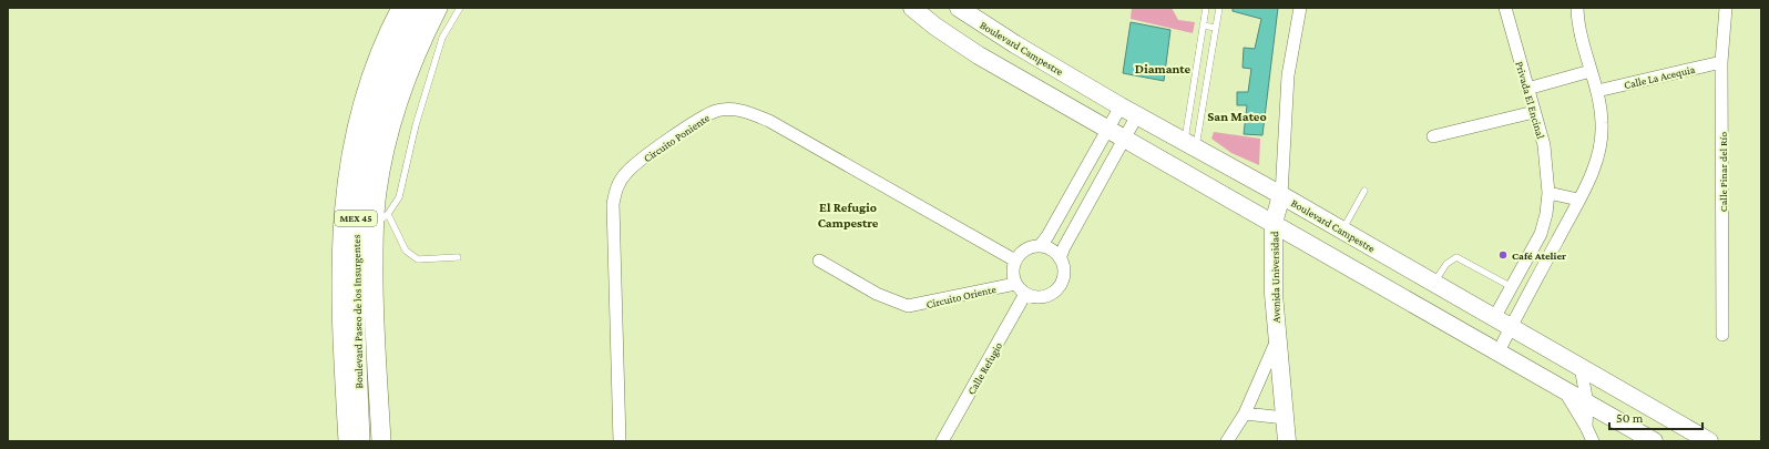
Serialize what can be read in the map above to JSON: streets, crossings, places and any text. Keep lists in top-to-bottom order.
{
  "streets": {
    "main road": ["MEX 45", "Boulevard Paseo de los Insurgentes"],
    "street": [
      "Boulevard Campestre",
      "Calle La Acequia",
      "Privada El Encinal",
      "Circuito Poniente",
      "Calle Pinar del Río",
      "Avenida Universidad",
      "Circuito Oriente",
      "Calle Refugio"
    ]
  },
  "crossings": [
    ["Boulevard Campestre", "Privada El Encinal"],
    ["Boulevard Campestre", "Avenida Universidad"],
    ["Calle La Acequia", "Calle Pinar del Río"],
    ["Circuito Poniente", "Circuito Oriente"],
    ["Circuito Poniente", "Calle Refugio"],
    ["Circuito Oriente", "Calle Refugio"]
  ],
  "districts": ["Diamante", "San Mateo", "El Refugio Campestre"],
  "places": ["Café Atelier"],
  "scale_bar": "50 m"
}
